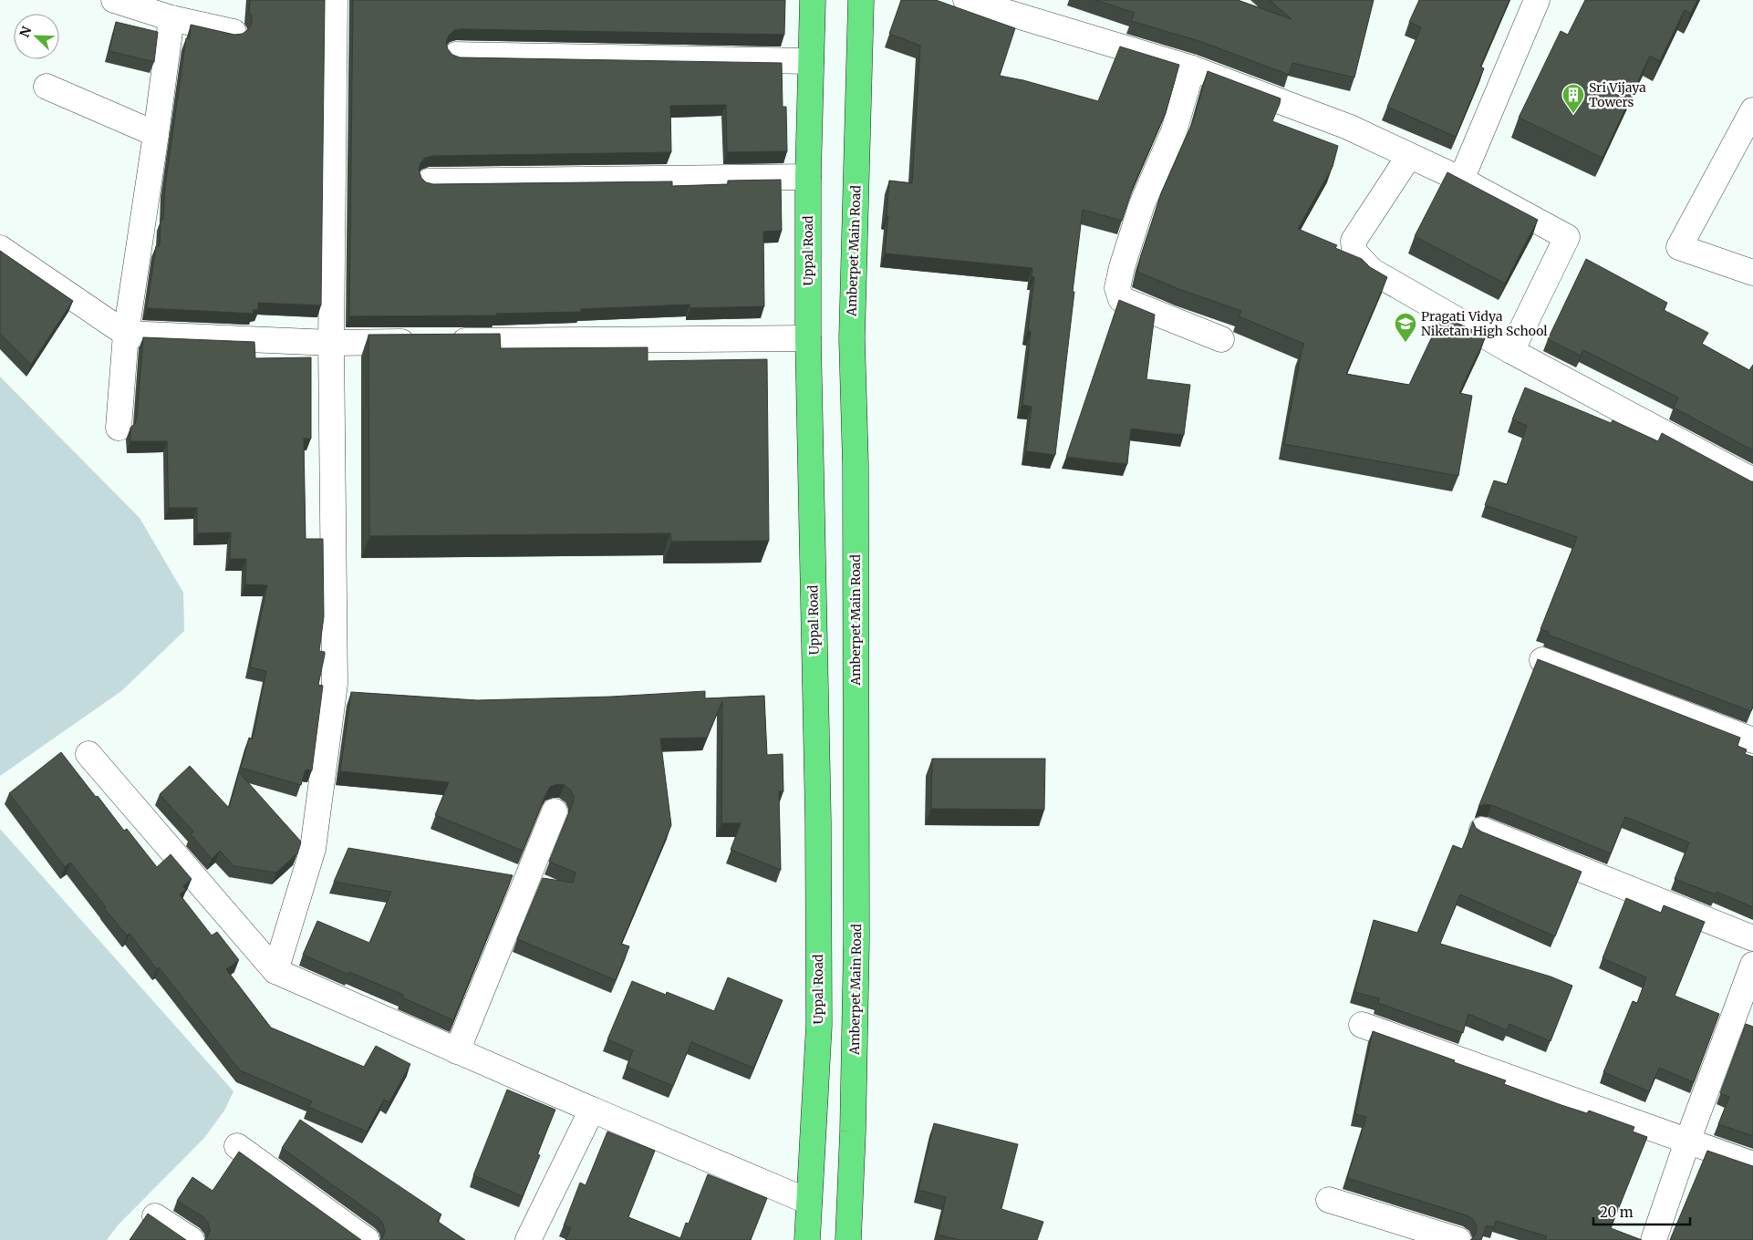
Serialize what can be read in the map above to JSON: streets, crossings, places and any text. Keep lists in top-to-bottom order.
{
  "streets": {
    "highway": ["Uppal Road", "Amberpet Main Road"]
  },
  "places": {
    "building": ["Sri Vijaya Towers"],
    "school or university": ["Pragati Vidya Niketan High School"]
  },
  "scale_bar": "20 m",
  "north": "top left"
}
